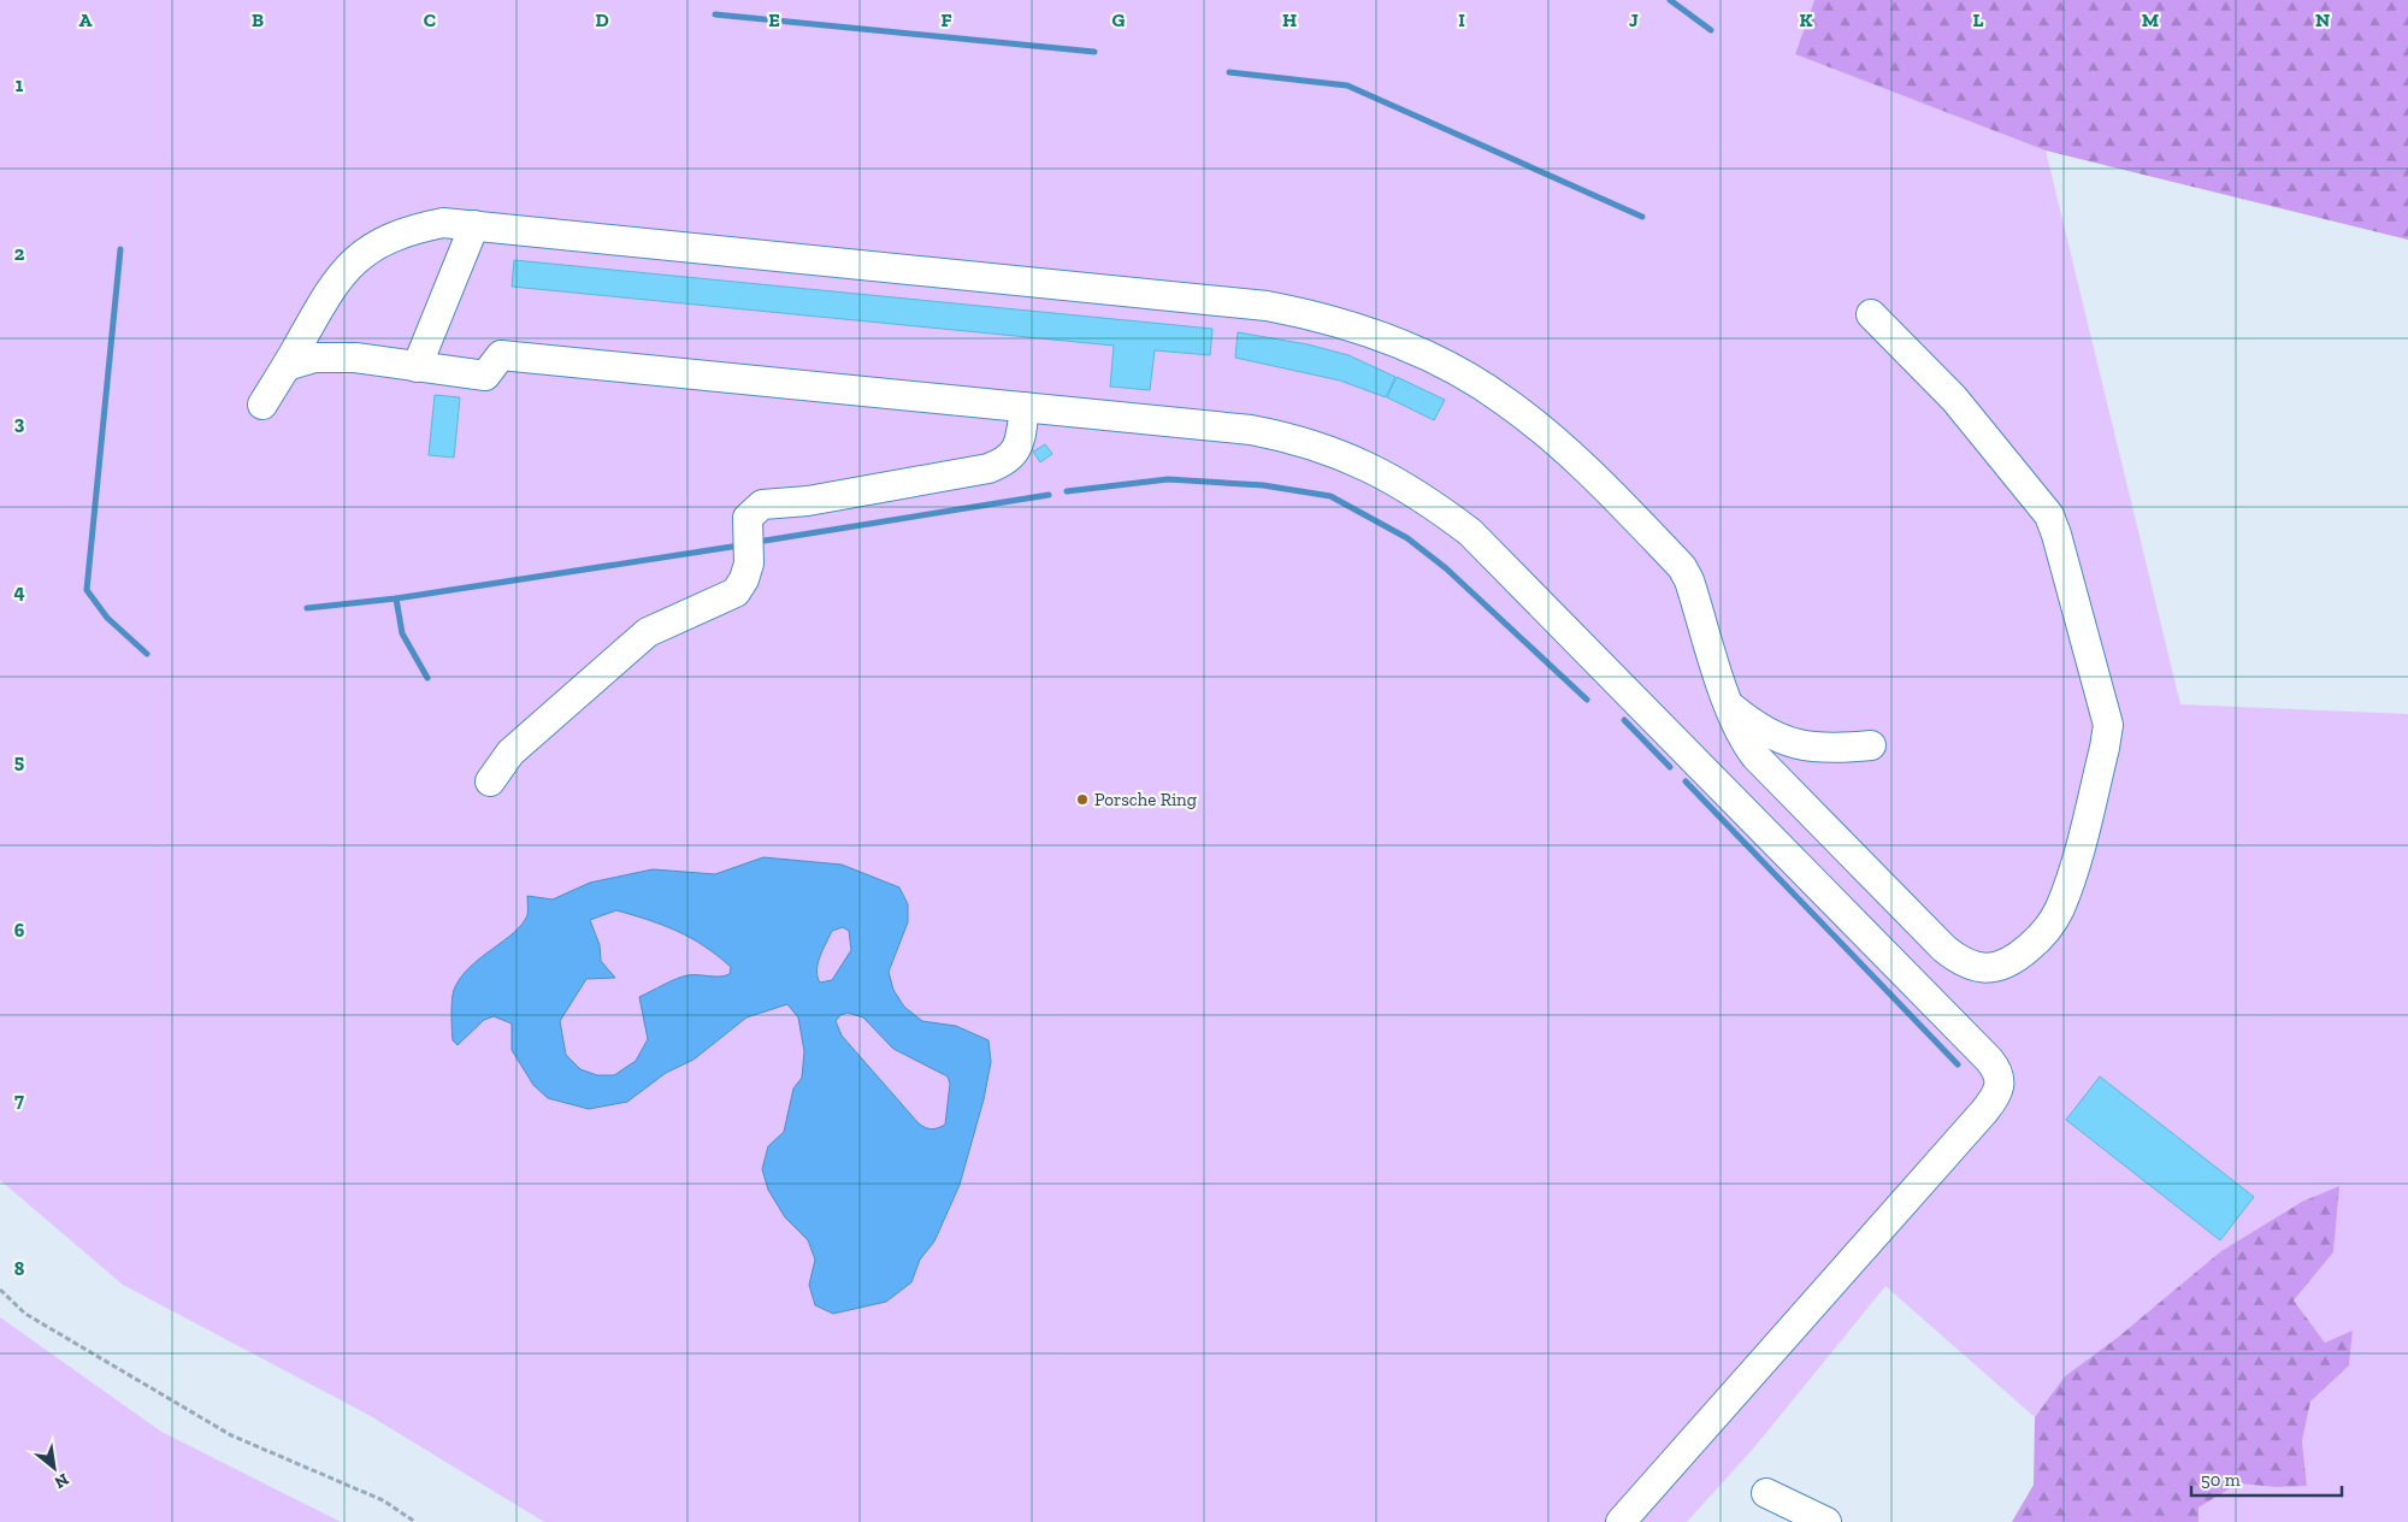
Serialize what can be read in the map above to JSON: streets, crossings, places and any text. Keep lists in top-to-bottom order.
{
  "places": ["Porsche Ring"],
  "scale_bar": "50 m",
  "north": "bottom right",
  "grid": {
    "columns": [
      "A",
      "B",
      "C",
      "D",
      "E",
      "F",
      "G",
      "H",
      "I",
      "J",
      "K",
      "L",
      "M",
      "N"
    ],
    "rows": [
      "1",
      "2",
      "3",
      "4",
      "5",
      "6",
      "7",
      "8"
    ]
  }
}
